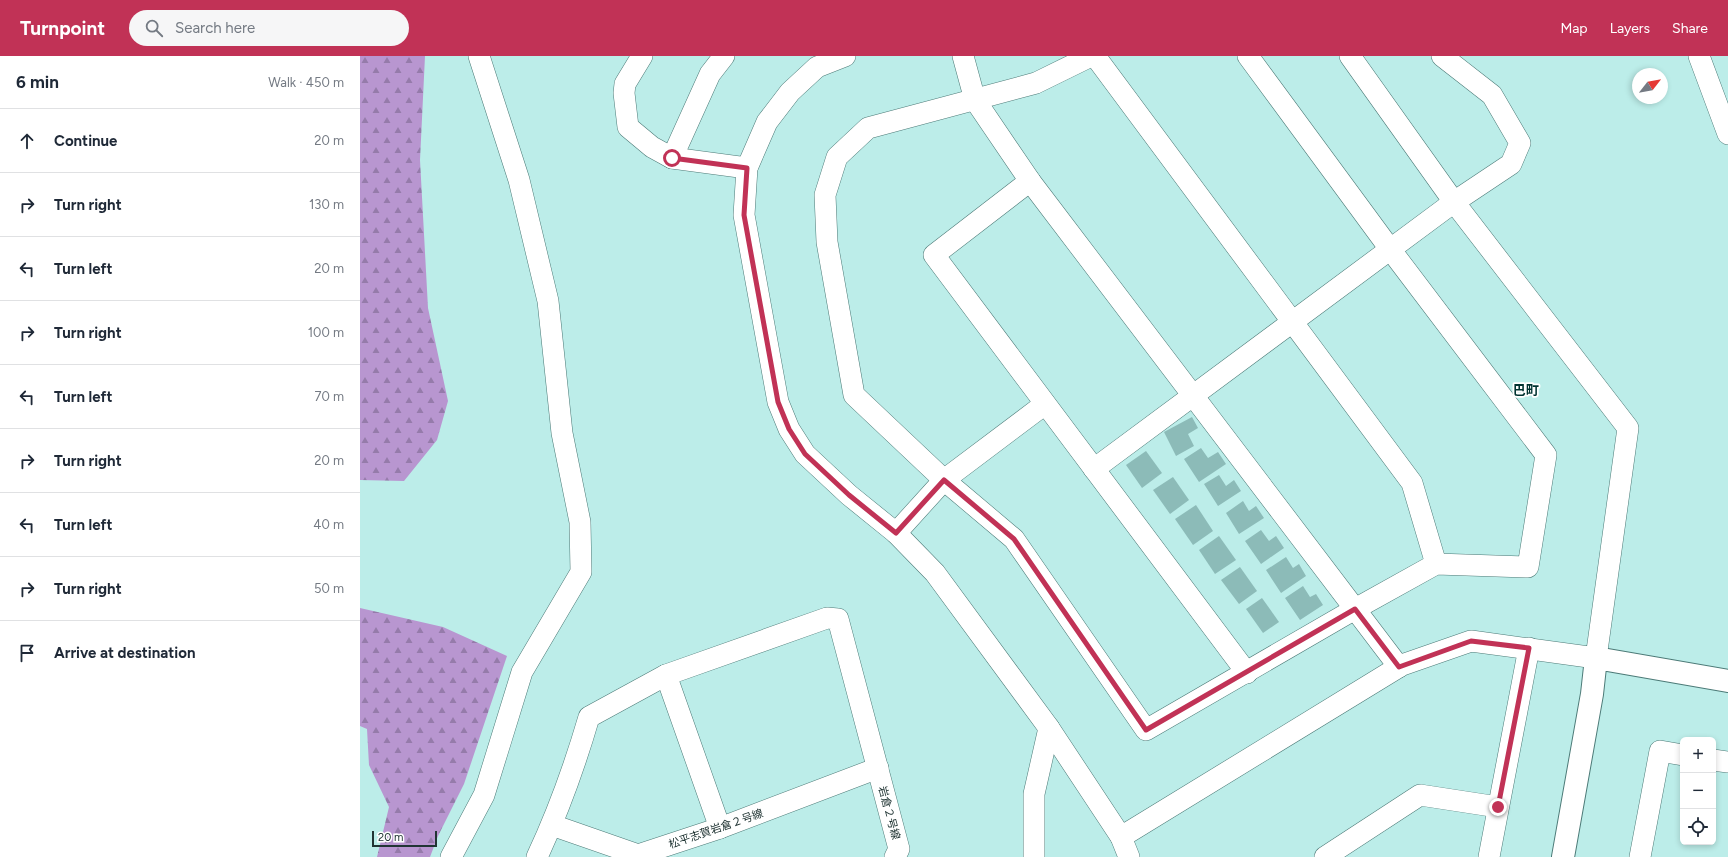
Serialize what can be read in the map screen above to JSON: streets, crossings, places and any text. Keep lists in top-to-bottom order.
{
  "streets": {
    "street": ["岩倉２号線", "松平志賀岩倉２号線"]
  },
  "crossings": [
    ["岩倉２号線", "松平志賀岩倉２号線"]
  ],
  "districts": ["巴町"],
  "scale_bar": "20 m",
  "north": "top right",
  "page": {
    "header": "Turnpoint",
    "search": "Search here",
    "nav": ["Map", "Layers", "Share"],
    "heading": ["6 min", "Walk · 450 m"],
    "list": [
      ["Continue", "20 m"],
      ["Turn right", "130 m"],
      ["Turn left", "20 m"],
      ["Turn right", "100 m"],
      ["Turn left", "70 m"],
      ["Turn right", "20 m"],
      ["Turn left", "40 m"],
      ["Turn right", "50 m"],
      "Arrive at destination"
    ],
    "map_buttons": ["+", "−"],
    "scale": "20 m"
  }
}
